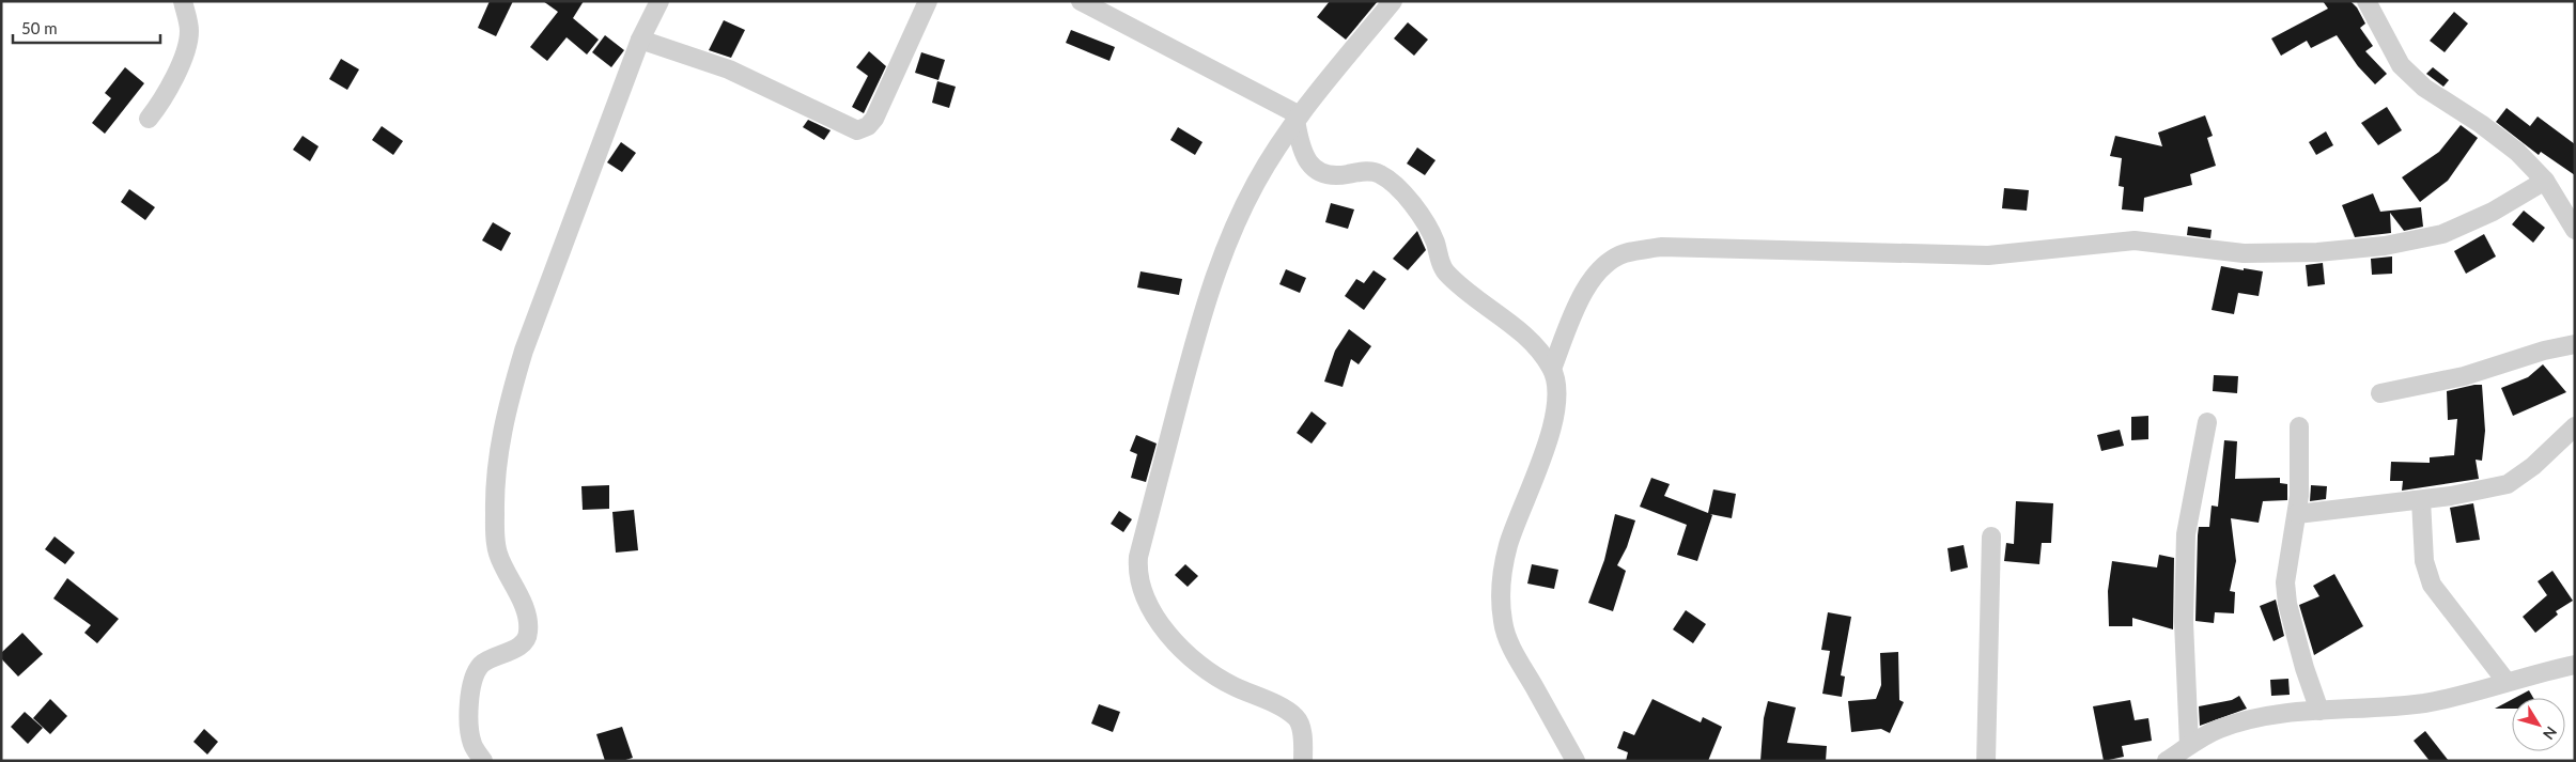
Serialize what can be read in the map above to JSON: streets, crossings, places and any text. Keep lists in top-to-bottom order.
{
  "scale_bar": "50 m",
  "north": "bottom right"
}
